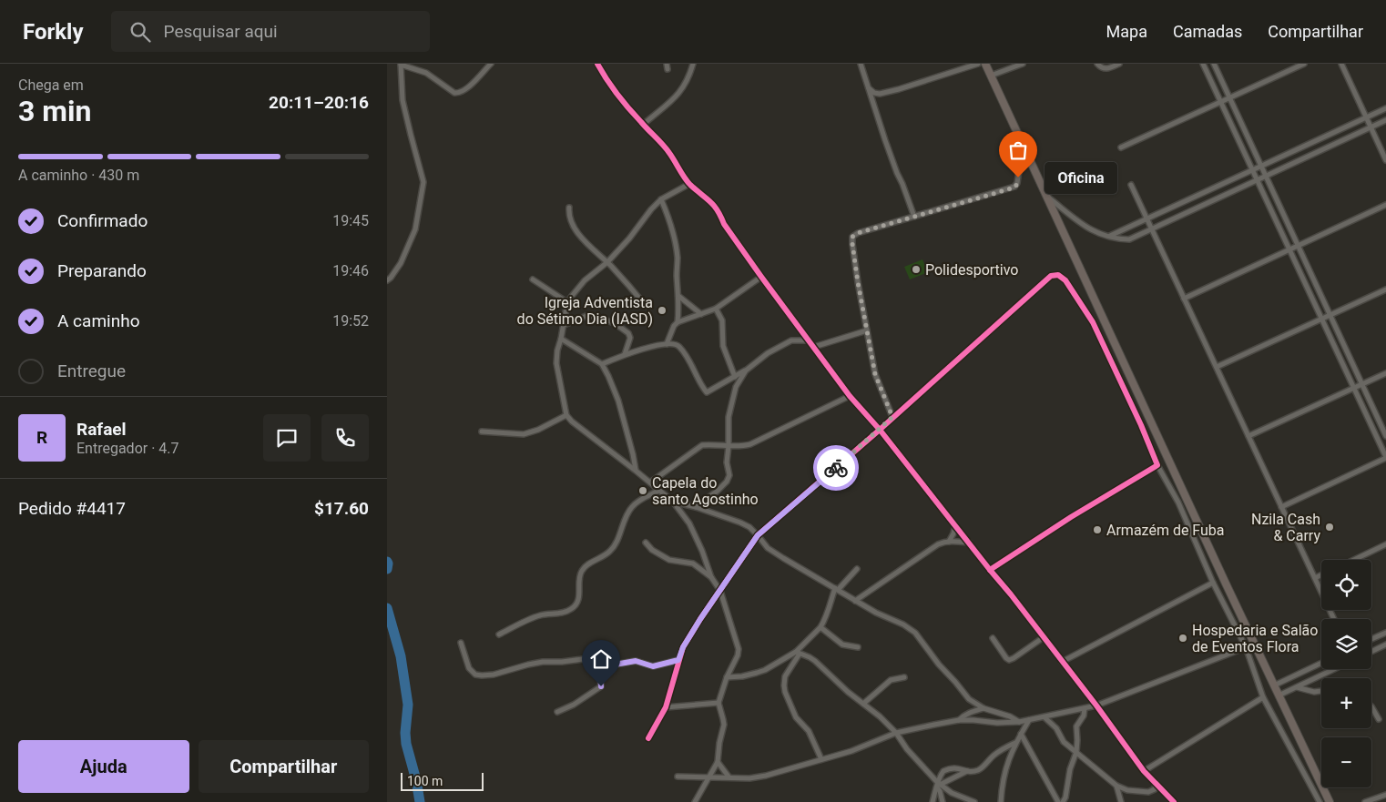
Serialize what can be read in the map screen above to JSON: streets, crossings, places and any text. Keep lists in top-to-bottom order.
{
  "places": [
    "Oficina",
    "Polidesportivo",
    "Igreja Adventista do Sétimo Dia (IASD)",
    "Capela do santo Agostinho",
    "Nzila Cash & Carry",
    "Armazém de Fuba",
    "Hospedaria e Salão de Eventos Flora"
  ],
  "scale_bar": "100 m",
  "page": {
    "header": "Forkly",
    "search": "Pesquisar aqui",
    "nav": ["Mapa", "Camadas", "Compartilhar"],
    "heading": ["3 min", "Chega em", "20:11–20:16"],
    "panel": [
      "Rafael",
      "Entregador · 4.7",
      "Pedido #4417",
      "$17.60"
    ],
    "bar": "A caminho · 430 m",
    "bubble": "Oficina",
    "list": [
      ["Confirmado", "19:45"],
      ["Preparando", "19:46"],
      ["A caminho", "19:52"],
      "Entregue"
    ],
    "round": "R",
    "map_buttons": ["+", "−"],
    "buttons": ["Ajuda", "Compartilhar"],
    "scale": "100 m"
  }
}
